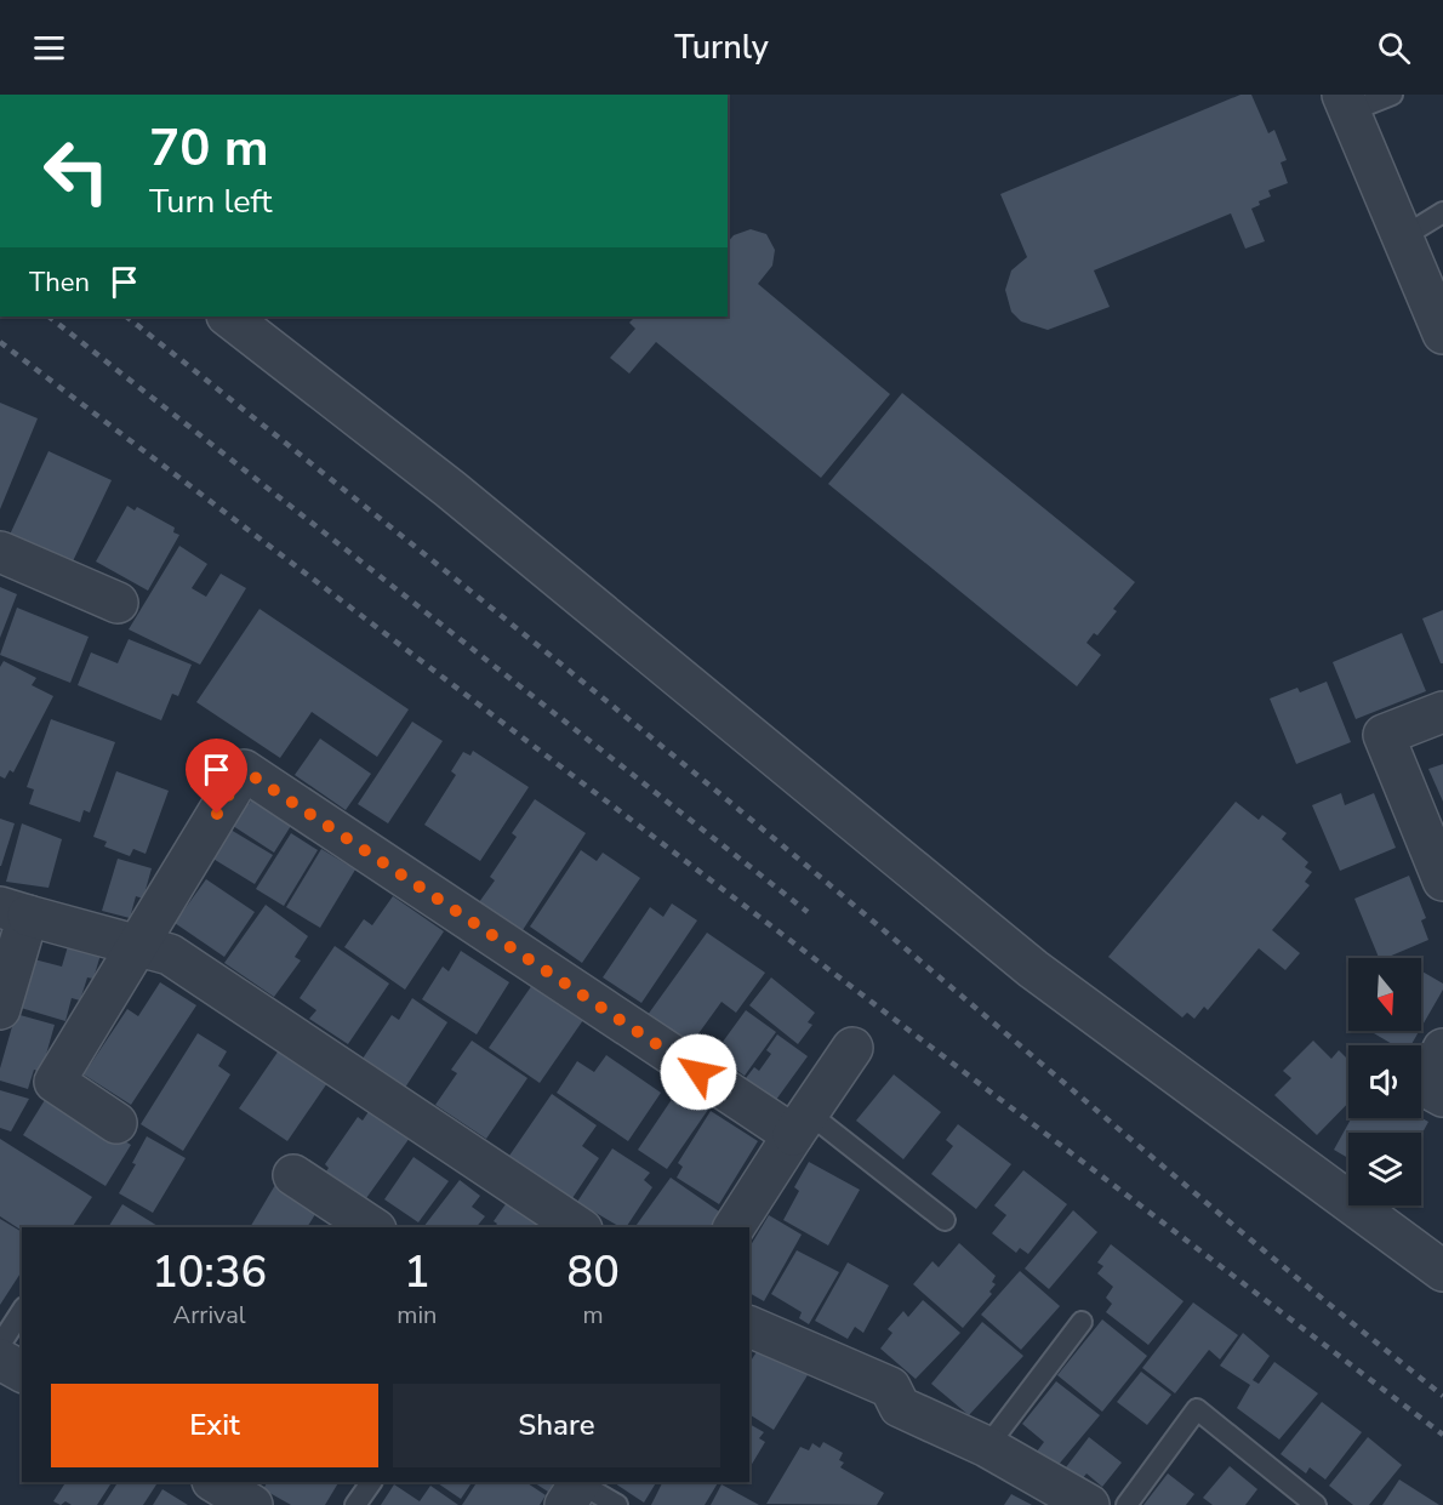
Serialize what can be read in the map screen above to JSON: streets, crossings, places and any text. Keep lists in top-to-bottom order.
{
  "north": "bottom",
  "page": {
    "header": "Turnly",
    "turn": ["70 m", "Turn left"],
    "then": "Then",
    "eta": [
      "10:36",
      "Arrival",
      "1",
      "min",
      "80",
      "m"
    ],
    "buttons": ["Exit", "Share"]
  }
}
